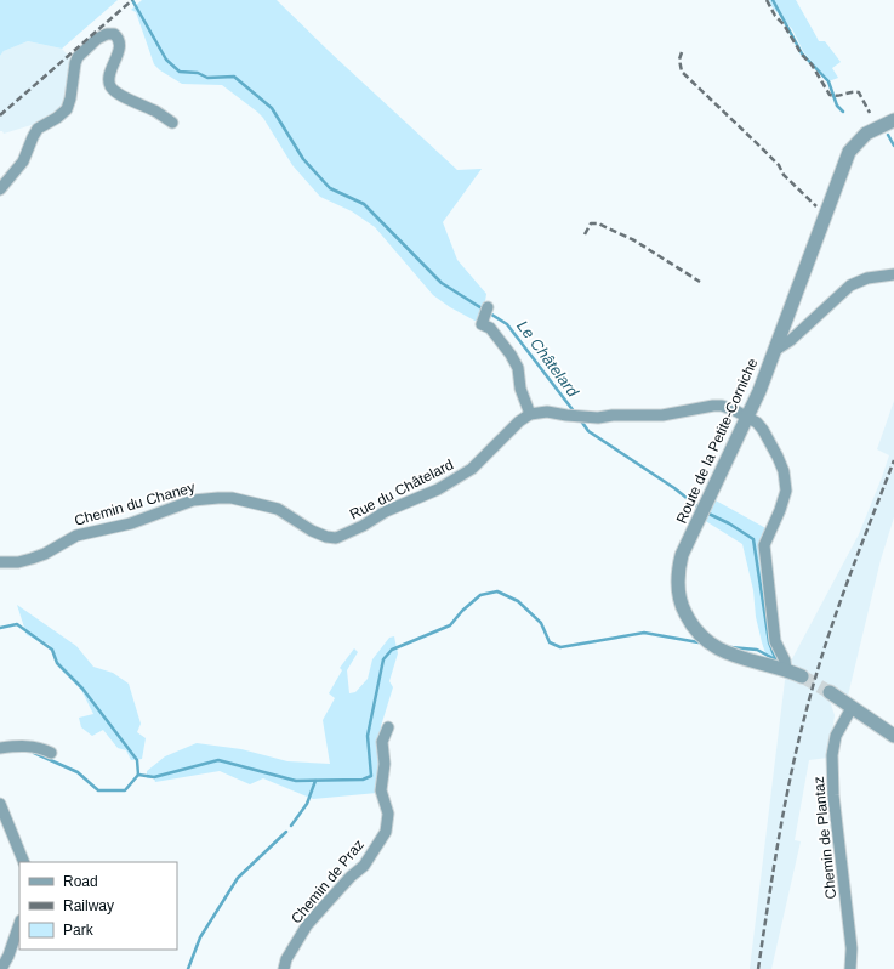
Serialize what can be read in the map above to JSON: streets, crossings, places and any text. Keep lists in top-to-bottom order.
{
  "streets": {
    "street": [
      "Route de la Petite-Corniche",
      "Rue du Châtelard",
      "Chemin du Chaney",
      "Chemin de Plantaz",
      "Chemin de Praz"
    ]
  },
  "crossings": [
    ["Rue du Châtelard", "Chemin du Chaney"]
  ],
  "water": ["Le Châtelard"],
  "legend": ["Road", "Railway", "Park"]
}
